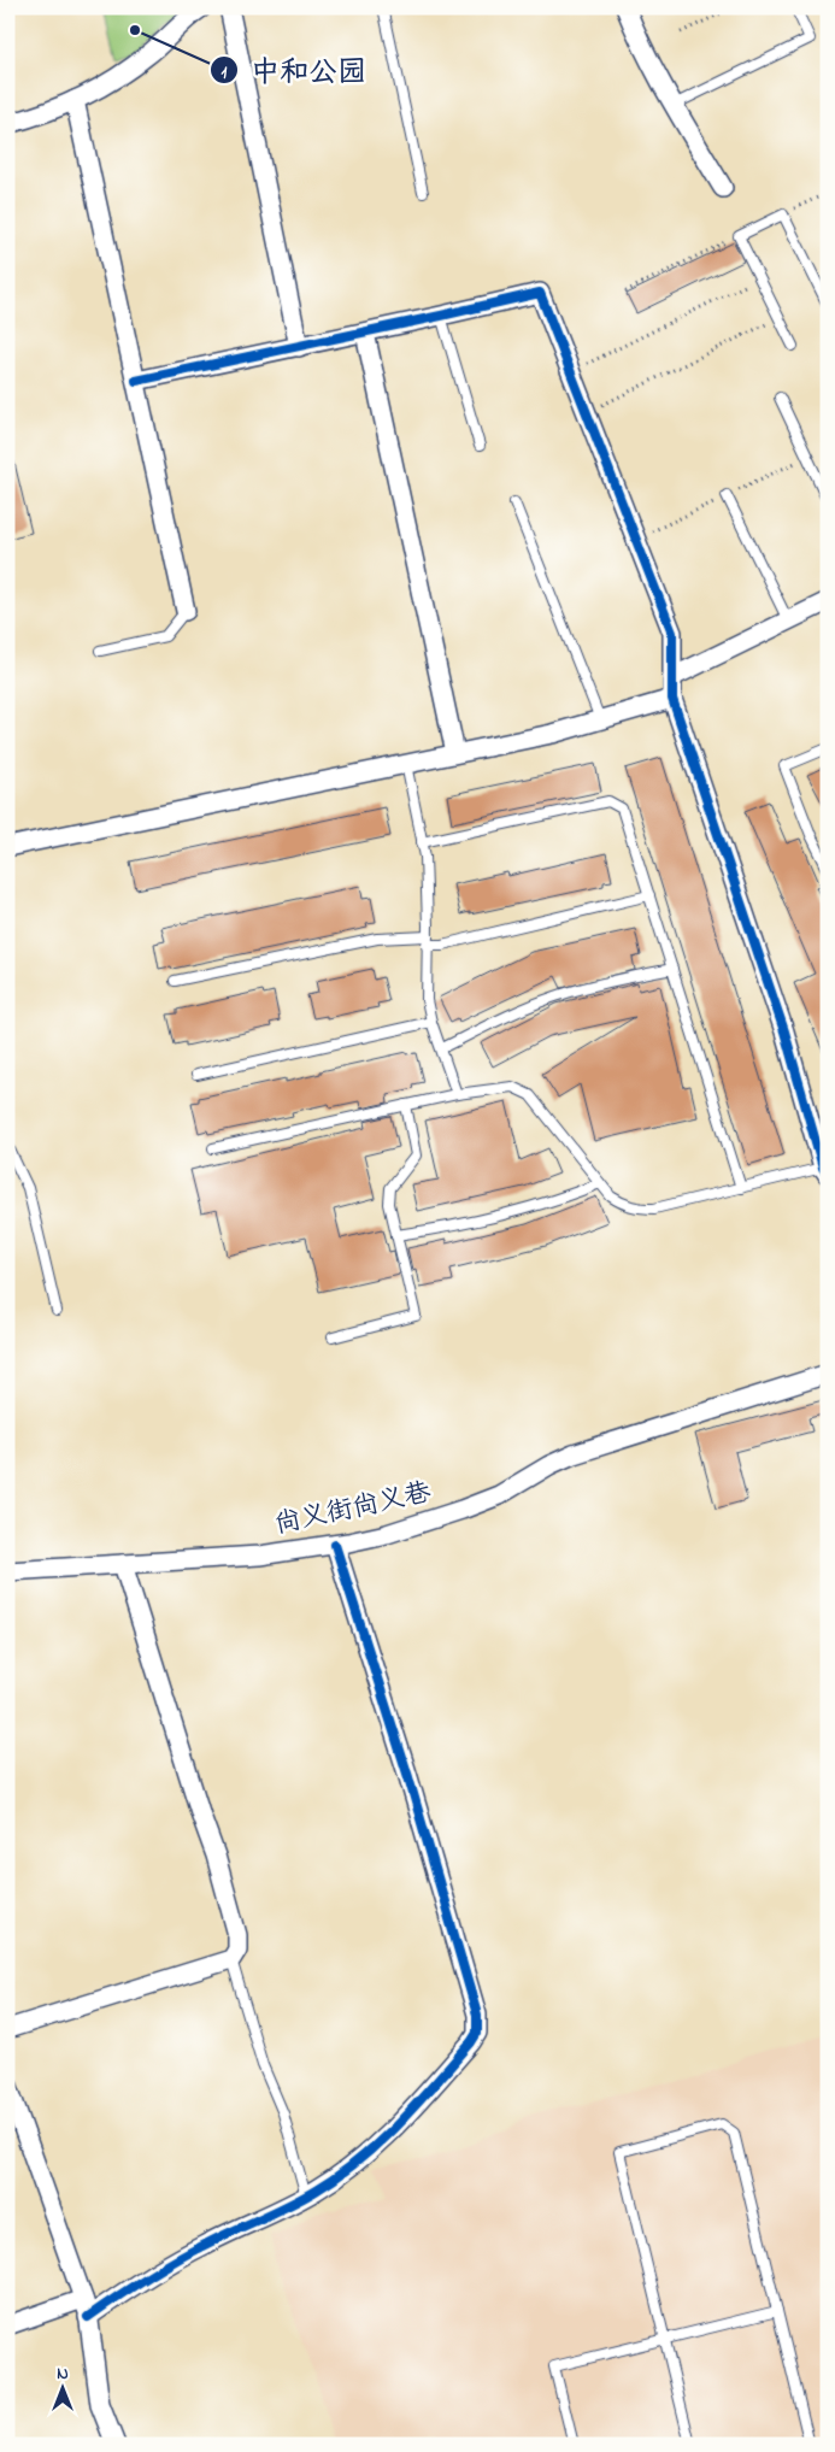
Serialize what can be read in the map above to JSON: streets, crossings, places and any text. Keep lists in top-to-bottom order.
{
  "streets": {
    "street": ["尚义街尚义巷"]
  },
  "places": ["中和公园"],
  "north": "top"
}
